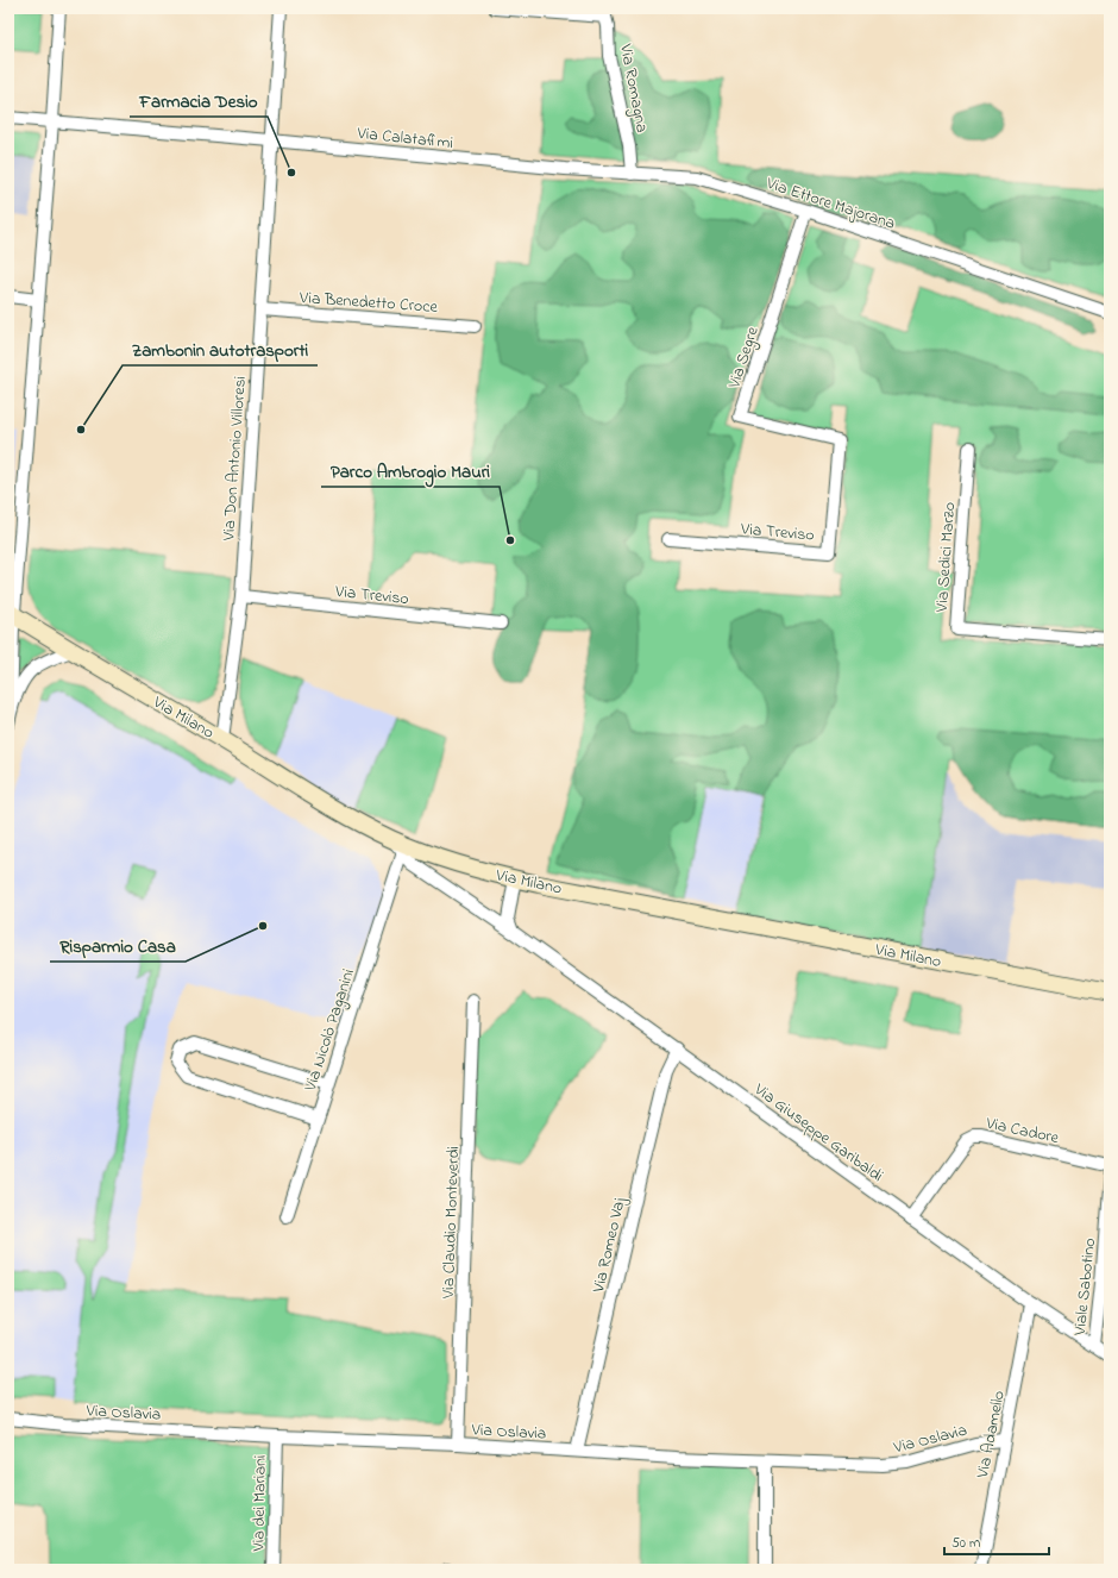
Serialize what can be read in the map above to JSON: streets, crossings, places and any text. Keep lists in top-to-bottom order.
{
  "streets": {
    "main road": ["Via Milano"],
    "street": [
      "Via Romagna",
      "Via Calatafimi",
      "Via Ettore Majorana",
      "Via Benedetto Croce",
      "Via Segre",
      "Via Don Antonio Villoresi",
      "Via Treviso",
      "Via Sedici Marzo",
      "Via Nicolò Paganini",
      "Via Cadore",
      "Via Giuseppe Garibaldi",
      "Via Claudio Monteverdi",
      "Via Romeo Vaj",
      "Viale Sabotino",
      "Via Oslavia",
      "Via Adamello",
      "Via dei Mariani"
    ]
  },
  "crossings": [
    ["Via Romagna", "Via Ettore Majorana"],
    ["Via Calatafimi", "Via Ettore Majorana"],
    ["Via Calatafimi", "Via Don Antonio Villoresi"],
    ["Via Ettore Majorana", "Via Segre"],
    ["Via Benedetto Croce", "Via Don Antonio Villoresi"],
    ["Via Segre", "Via Treviso"],
    ["Via Don Antonio Villoresi", "Via Treviso"],
    ["Via Don Antonio Villoresi", "Via Milano"],
    ["Via Milano", "Via Nicolò Paganini"],
    ["Via Milano", "Via Giuseppe Garibaldi"],
    ["Via Nicolò Paganini", "Via Giuseppe Garibaldi"],
    ["Via Cadore", "Via Giuseppe Garibaldi"],
    ["Via Giuseppe Garibaldi", "Via Romeo Vaj"],
    ["Via Giuseppe Garibaldi", "Viale Sabotino"],
    ["Via Giuseppe Garibaldi", "Via Adamello"],
    ["Via Claudio Monteverdi", "Via Oslavia"],
    ["Via Romeo Vaj", "Via Oslavia"],
    ["Via Oslavia", "Via Adamello"],
    ["Via Oslavia", "Via dei Mariani"]
  ],
  "places": [
    "Farmacia Desio",
    "Zambonin autotrasporti",
    "Parco Ambrogio Mauri",
    "Risparmio Casa"
  ],
  "scale_bar": "50 m"
}
